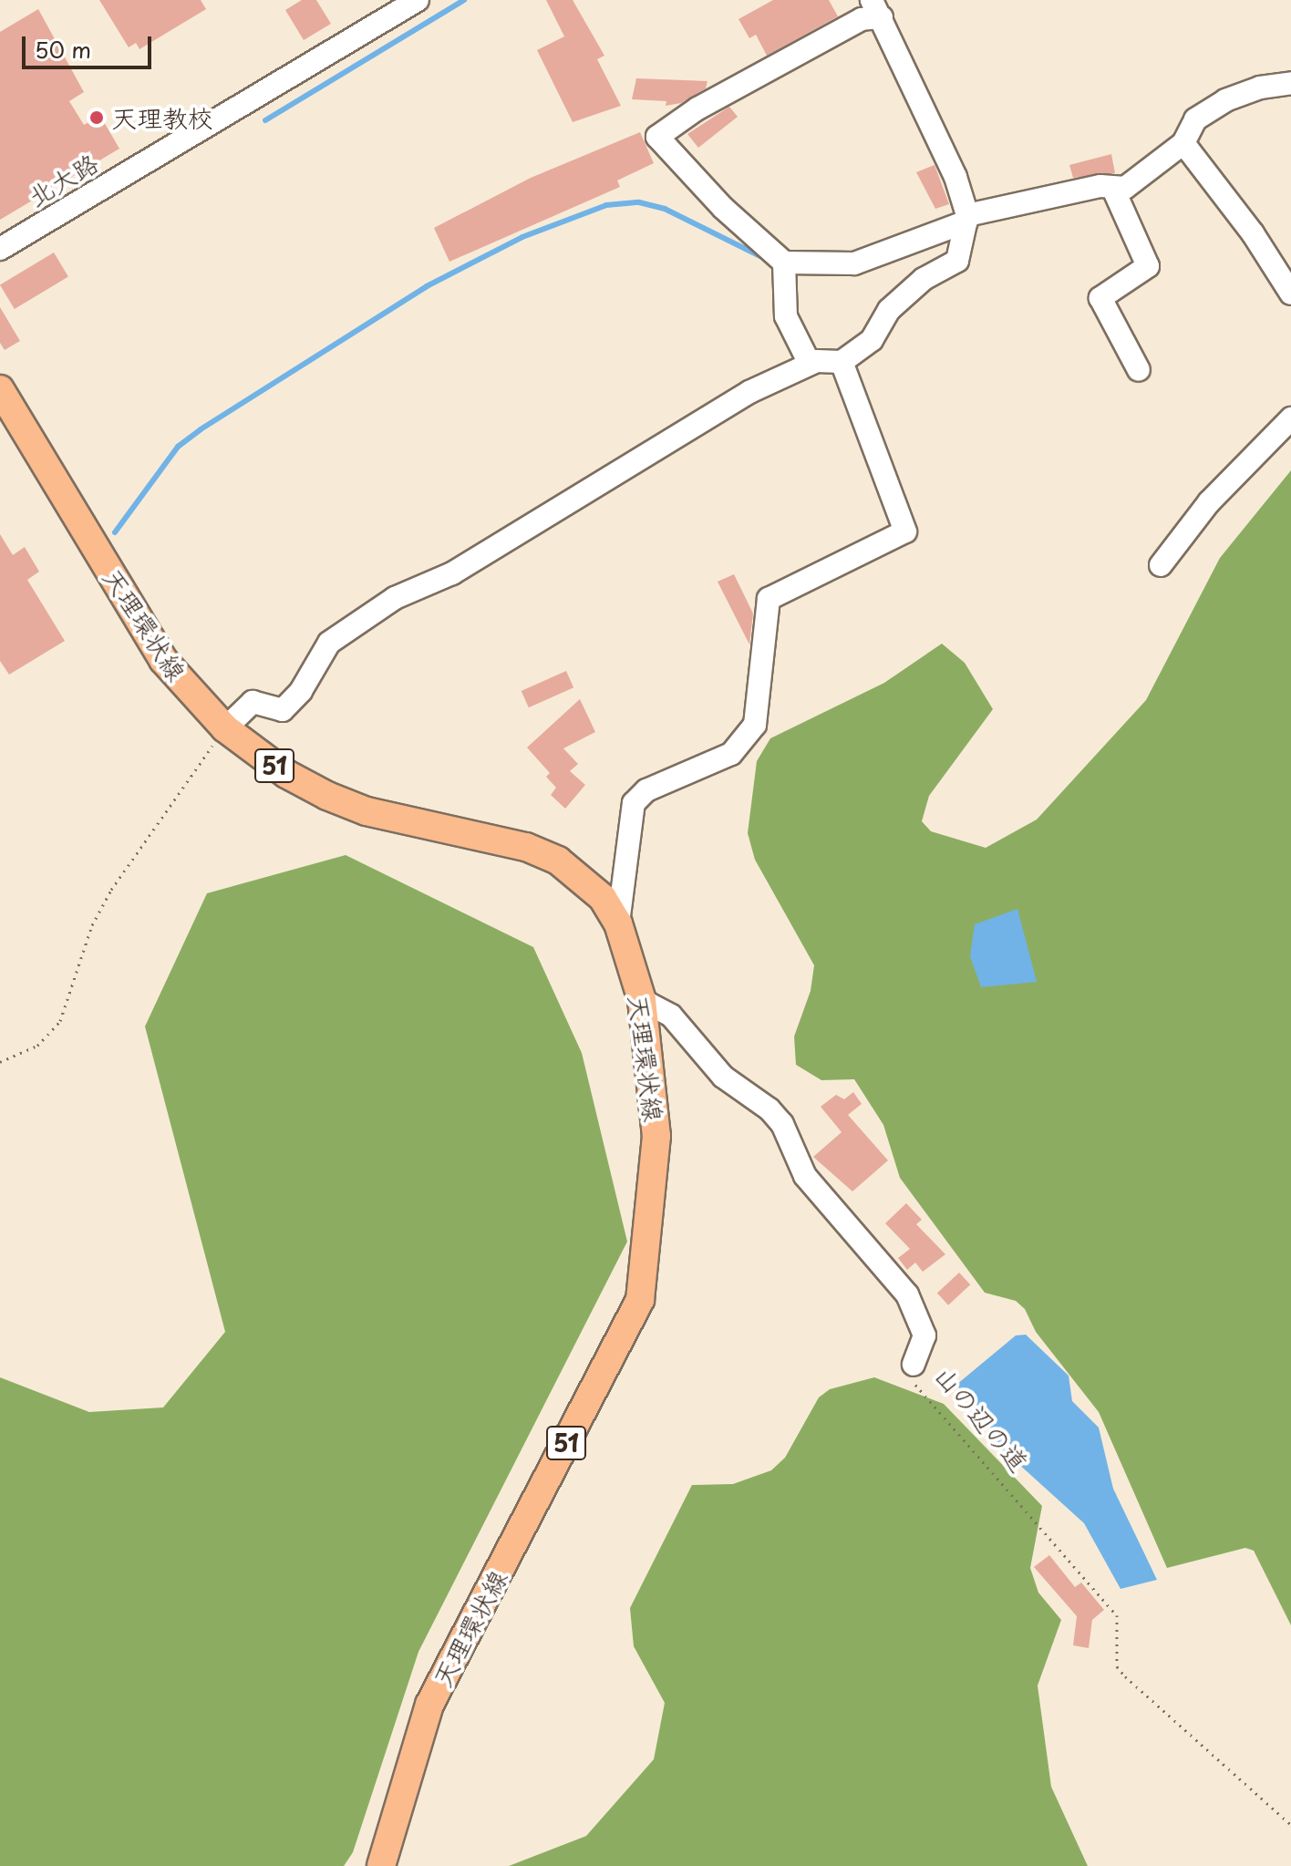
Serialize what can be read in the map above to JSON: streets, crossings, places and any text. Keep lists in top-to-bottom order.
{
  "streets": {
    "main road": ["天理環状線", "51"],
    "street": ["北大路", "山の辺の道"]
  },
  "crossings": [
    ["天理環状線", "山の辺の道"]
  ],
  "places": ["天理教校"],
  "scale_bar": "50 m"
}
